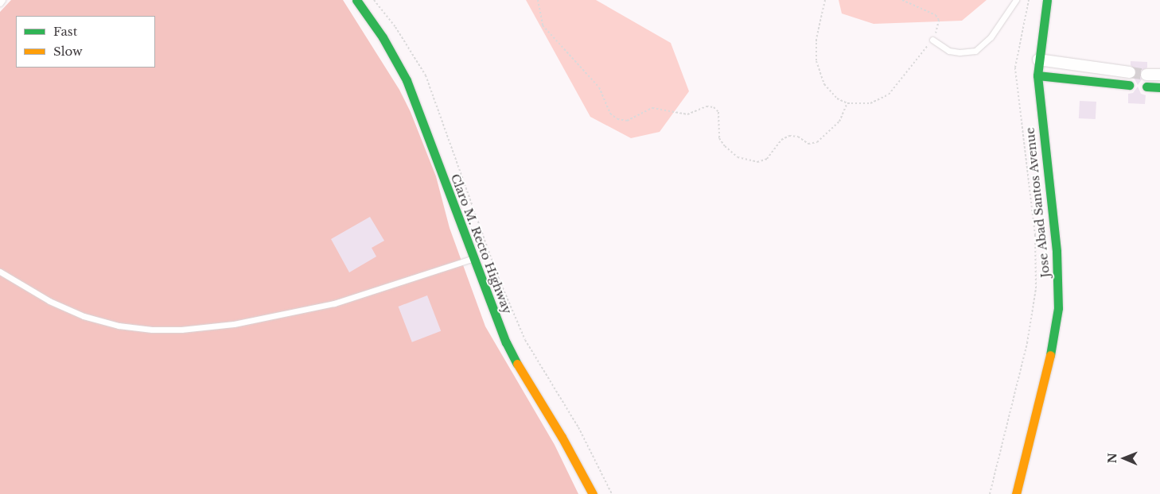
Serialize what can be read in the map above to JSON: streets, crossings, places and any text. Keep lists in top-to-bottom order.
{
  "streets": {
    "main road": ["Jose Abad Santos Avenue", "Claro M. Recto Highway"]
  },
  "legend": ["Fast", "Slow"],
  "north": "left"
}
